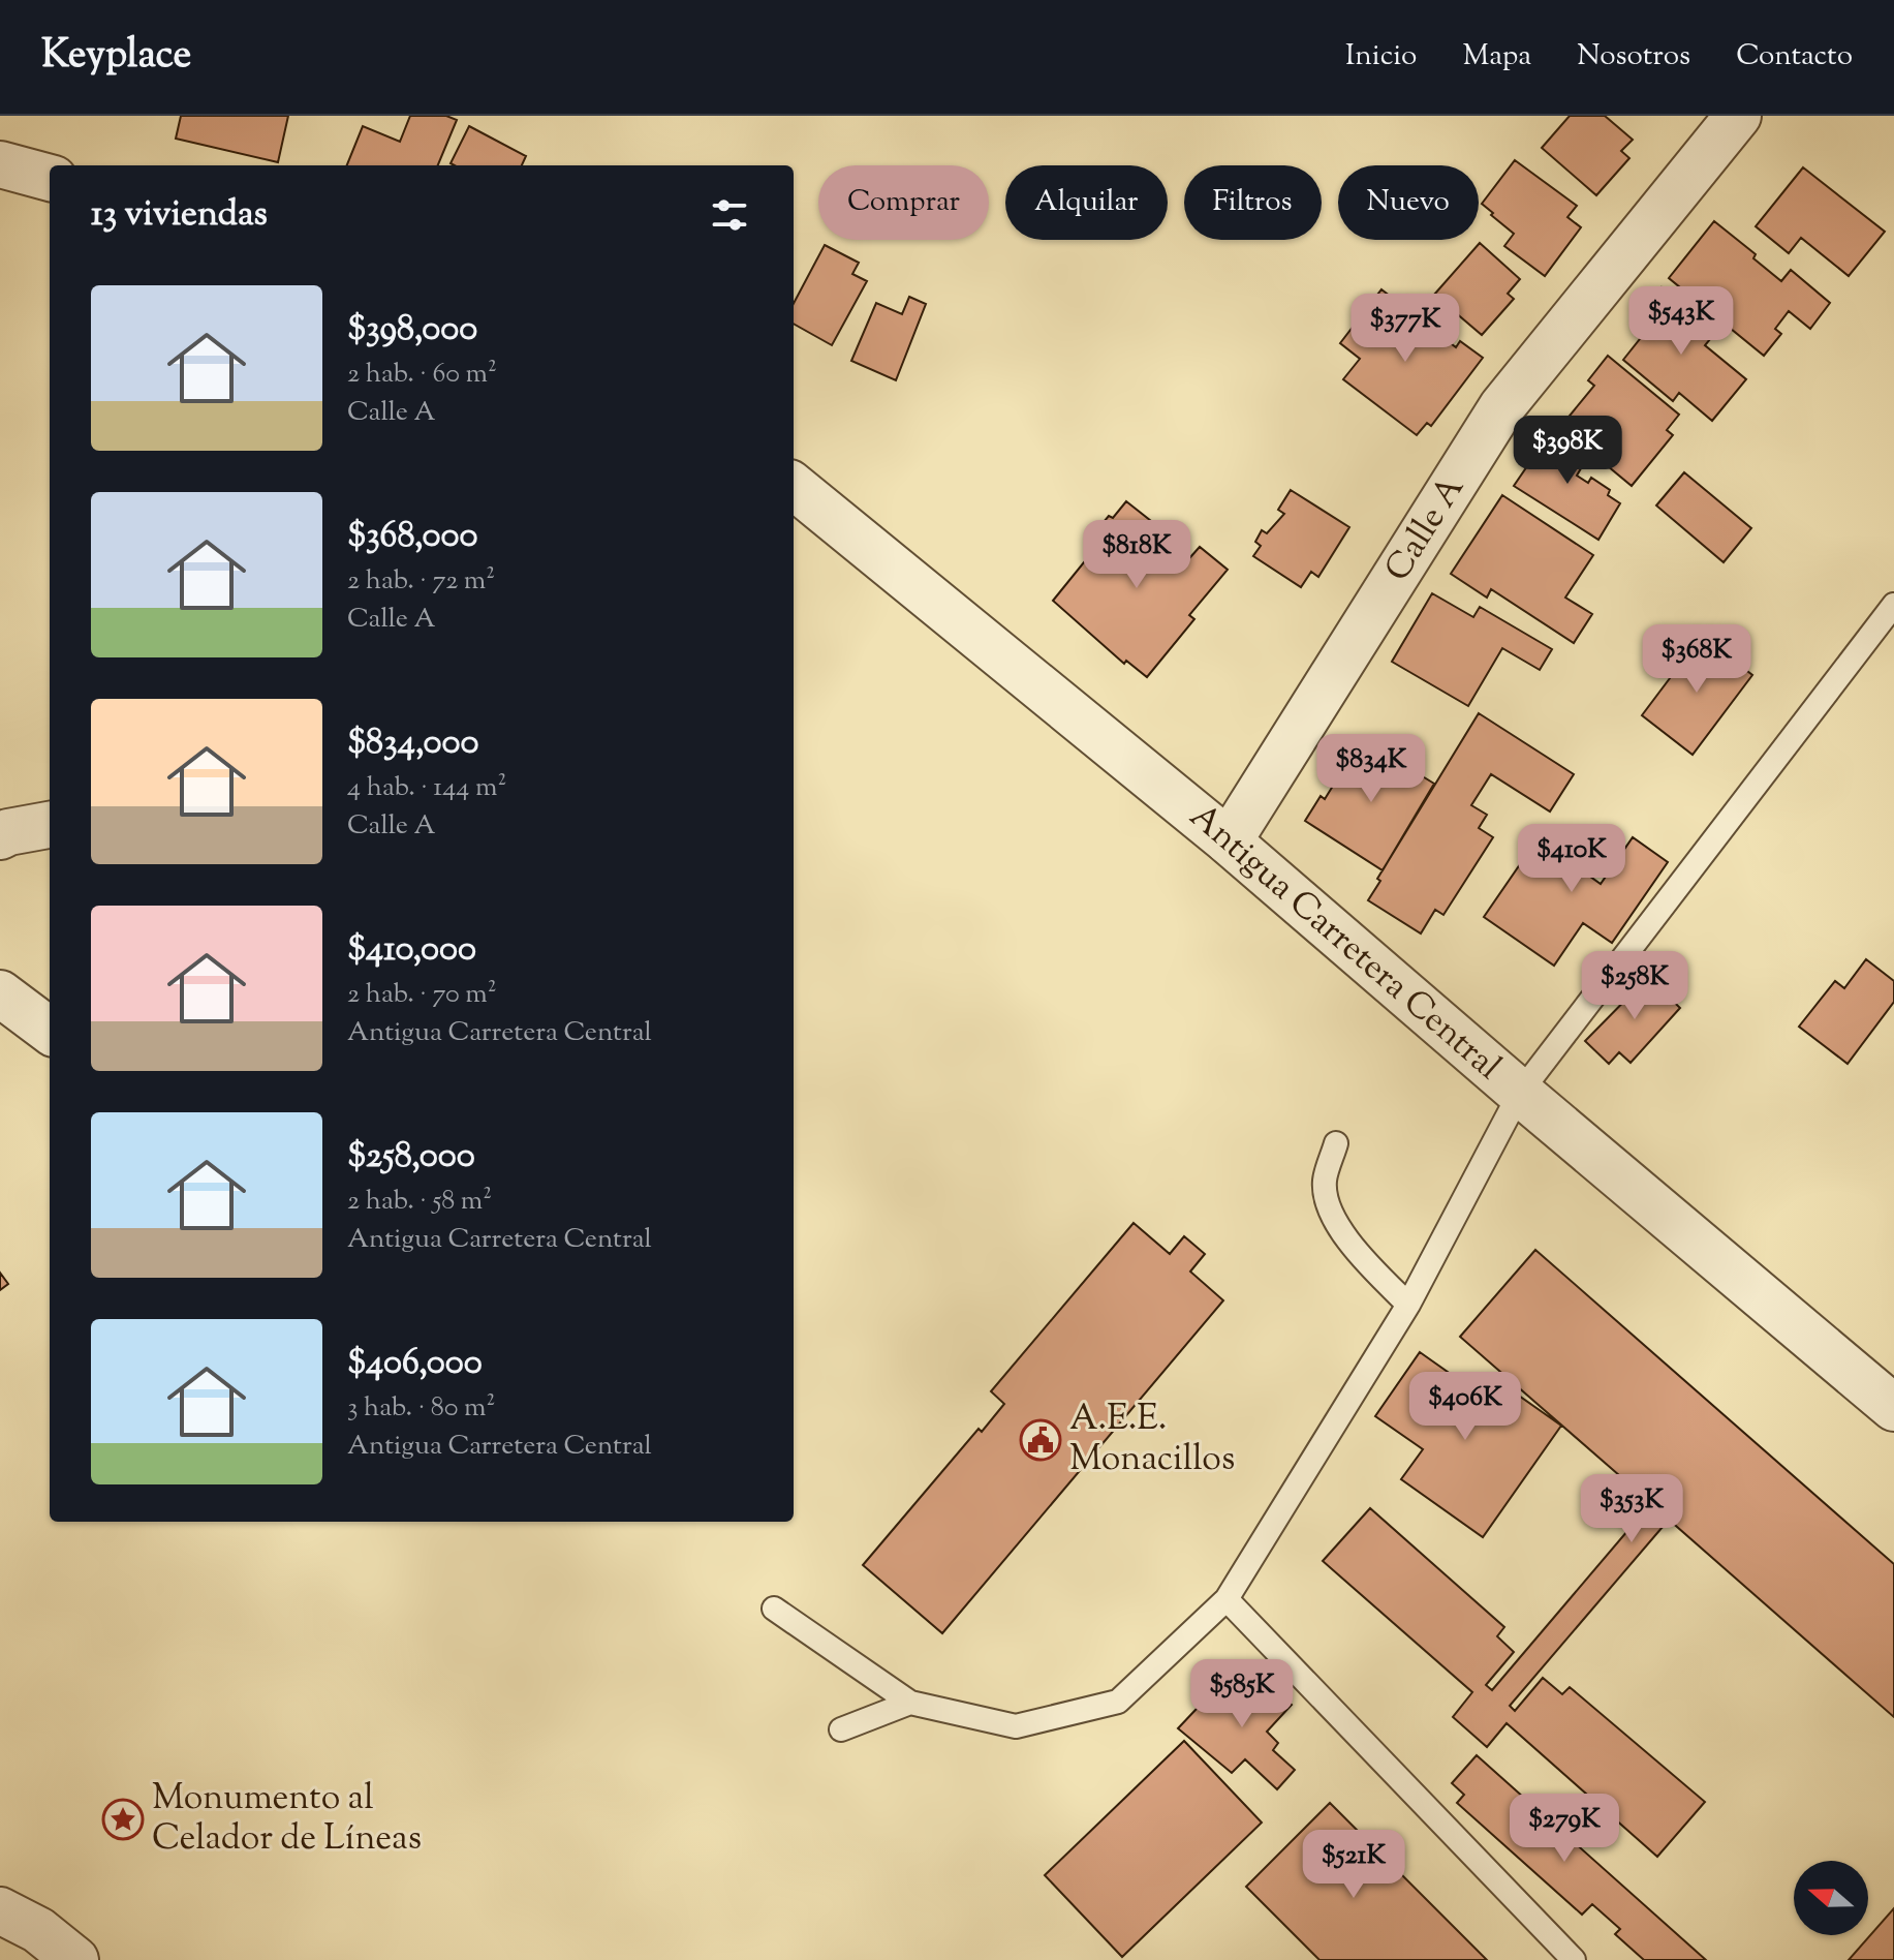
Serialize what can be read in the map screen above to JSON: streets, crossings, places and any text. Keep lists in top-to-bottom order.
{
  "streets": {
    "street": ["Calle A", "Antigua Carretera Central"]
  },
  "crossings": [
    ["Calle A", "Antigua Carretera Central"]
  ],
  "places": {
    "public building": ["A.E.E. Monacillos"],
    "place": ["Monumento al Celador de Líneas"]
  },
  "north": "left",
  "page": {
    "header": "Keyplace",
    "nav": [
      "Inicio",
      "Mapa",
      "Nosotros",
      "Contacto"
    ],
    "chip": [
      "Comprar",
      "Alquilar",
      "Filtros",
      "Nuevo"
    ],
    "heading": "13 viviendas",
    "list": [
      {
        "name": "$398,000",
        "note": "2 hab. · 60 m² · Calle A"
      },
      {
        "name": "$368,000",
        "note": "2 hab. · 72 m² · Calle A"
      },
      {
        "name": "$834,000",
        "note": "4 hab. · 144 m² · Calle A"
      },
      {
        "name": "$410,000",
        "note": "2 hab. · 70 m² · Antigua Carretera Central"
      },
      {
        "name": "$258,000",
        "note": "2 hab. · 58 m² · Antigua Carretera Central"
      },
      {
        "name": "$406,000",
        "note": "3 hab. · 80 m² · Antigua Carretera Central"
      }
    ],
    "price": [
      "$543K",
      "$377K",
      "$398K",
      "$818K",
      "$368K",
      "$834K",
      "$410K",
      "$258K",
      "$406K",
      "$353K",
      "$585K",
      "$279K",
      "$521K"
    ]
  }
}
